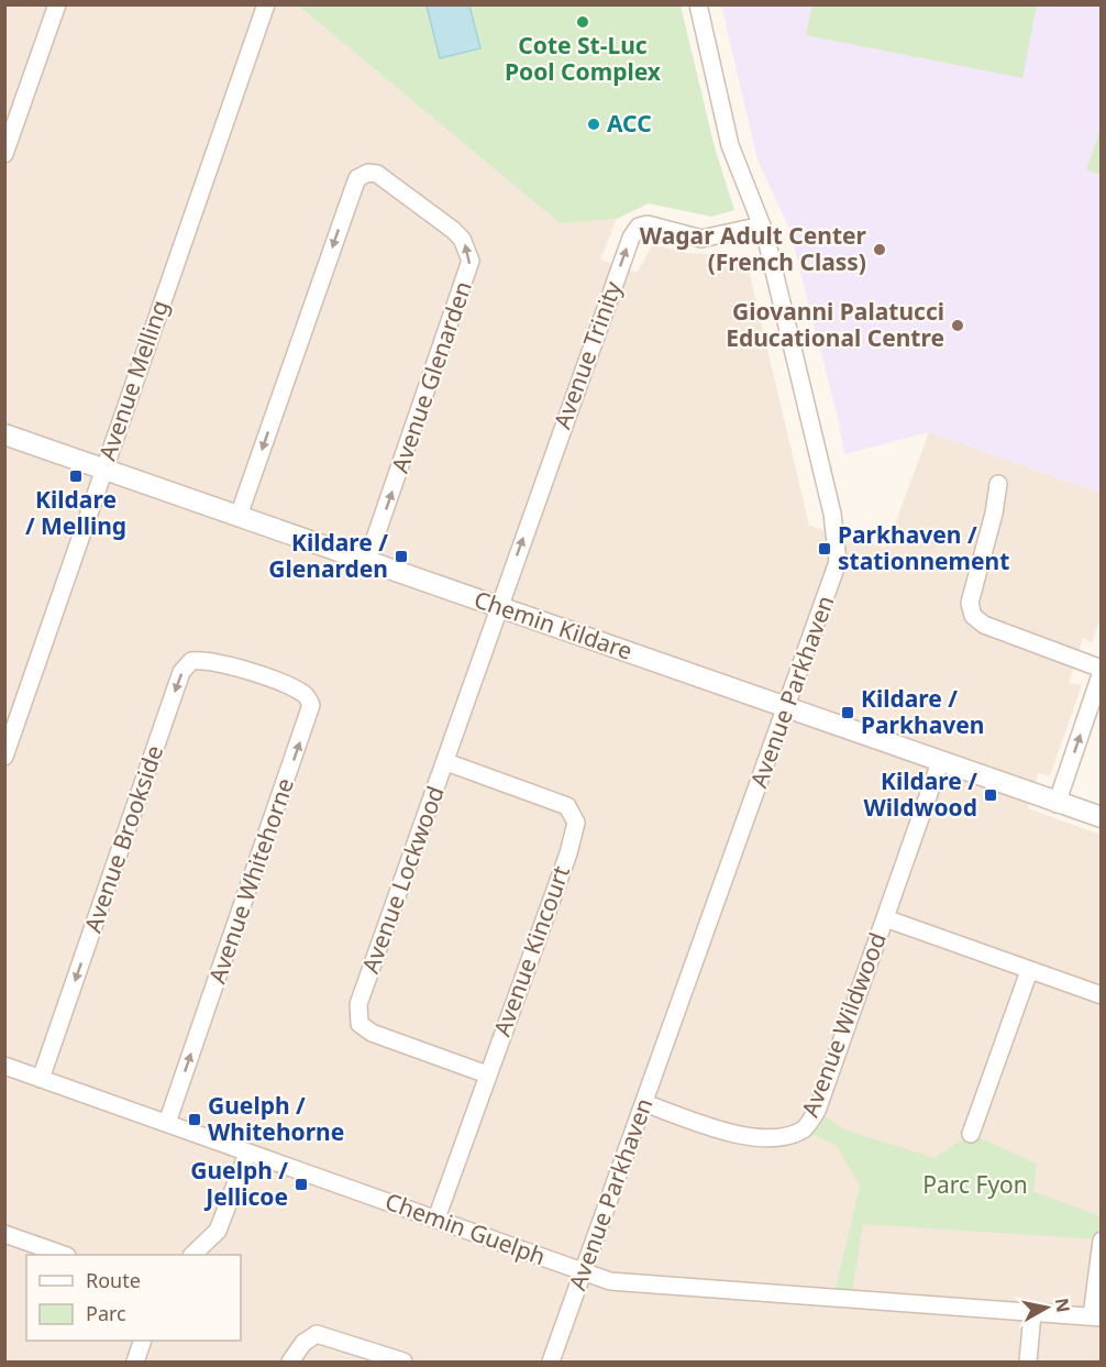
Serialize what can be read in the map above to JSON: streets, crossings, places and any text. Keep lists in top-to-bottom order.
{
  "streets": {
    "street": [
      "Avenue Trinity",
      "Avenue Glenarden",
      "Avenue Melling",
      "Chemin Kildare",
      "Avenue Parkhaven",
      "Avenue Brookside",
      "Avenue Lockwood",
      "Avenue Whitehorne",
      "Avenue Kincourt",
      "Avenue Wildwood",
      "Chemin Guelph"
    ]
  },
  "crossings": [
    ["Avenue Trinity", "Chemin Kildare"],
    ["Avenue Trinity", "Avenue Parkhaven"],
    ["Avenue Trinity", "Avenue Lockwood"],
    ["Avenue Glenarden", "Chemin Kildare"],
    ["Avenue Melling", "Chemin Kildare"],
    ["Chemin Kildare", "Avenue Parkhaven"],
    ["Chemin Kildare", "Avenue Lockwood"],
    ["Chemin Kildare", "Avenue Wildwood"],
    ["Avenue Parkhaven", "Avenue Wildwood"],
    ["Avenue Parkhaven", "Chemin Guelph"],
    ["Avenue Brookside", "Avenue Whitehorne"],
    ["Avenue Brookside", "Chemin Guelph"],
    ["Avenue Lockwood", "Avenue Kincourt"],
    ["Avenue Whitehorne", "Chemin Guelph"],
    ["Avenue Kincourt", "Chemin Guelph"]
  ],
  "one_way": ["Avenue Trinity", "Avenue Brookside", "Avenue Whitehorne"],
  "parks": ["Parc Fyon"],
  "places": {
    "other": [
      "Cote St-Luc Pool Complex",
      "ACC",
      "Wagar Adult Center (French Class)",
      "Giovanni Palatucci Educational Centre"
    ],
    "transit": [
      "Kildare / Melling",
      "Parkhaven / stationnement",
      "Kildare / Glenarden",
      "Kildare / Parkhaven",
      "Kildare / Wildwood",
      "Guelph / Whitehorne",
      "Guelph / Jellicoe"
    ]
  },
  "legend": ["Route", "Parc"],
  "north": "right"
}
